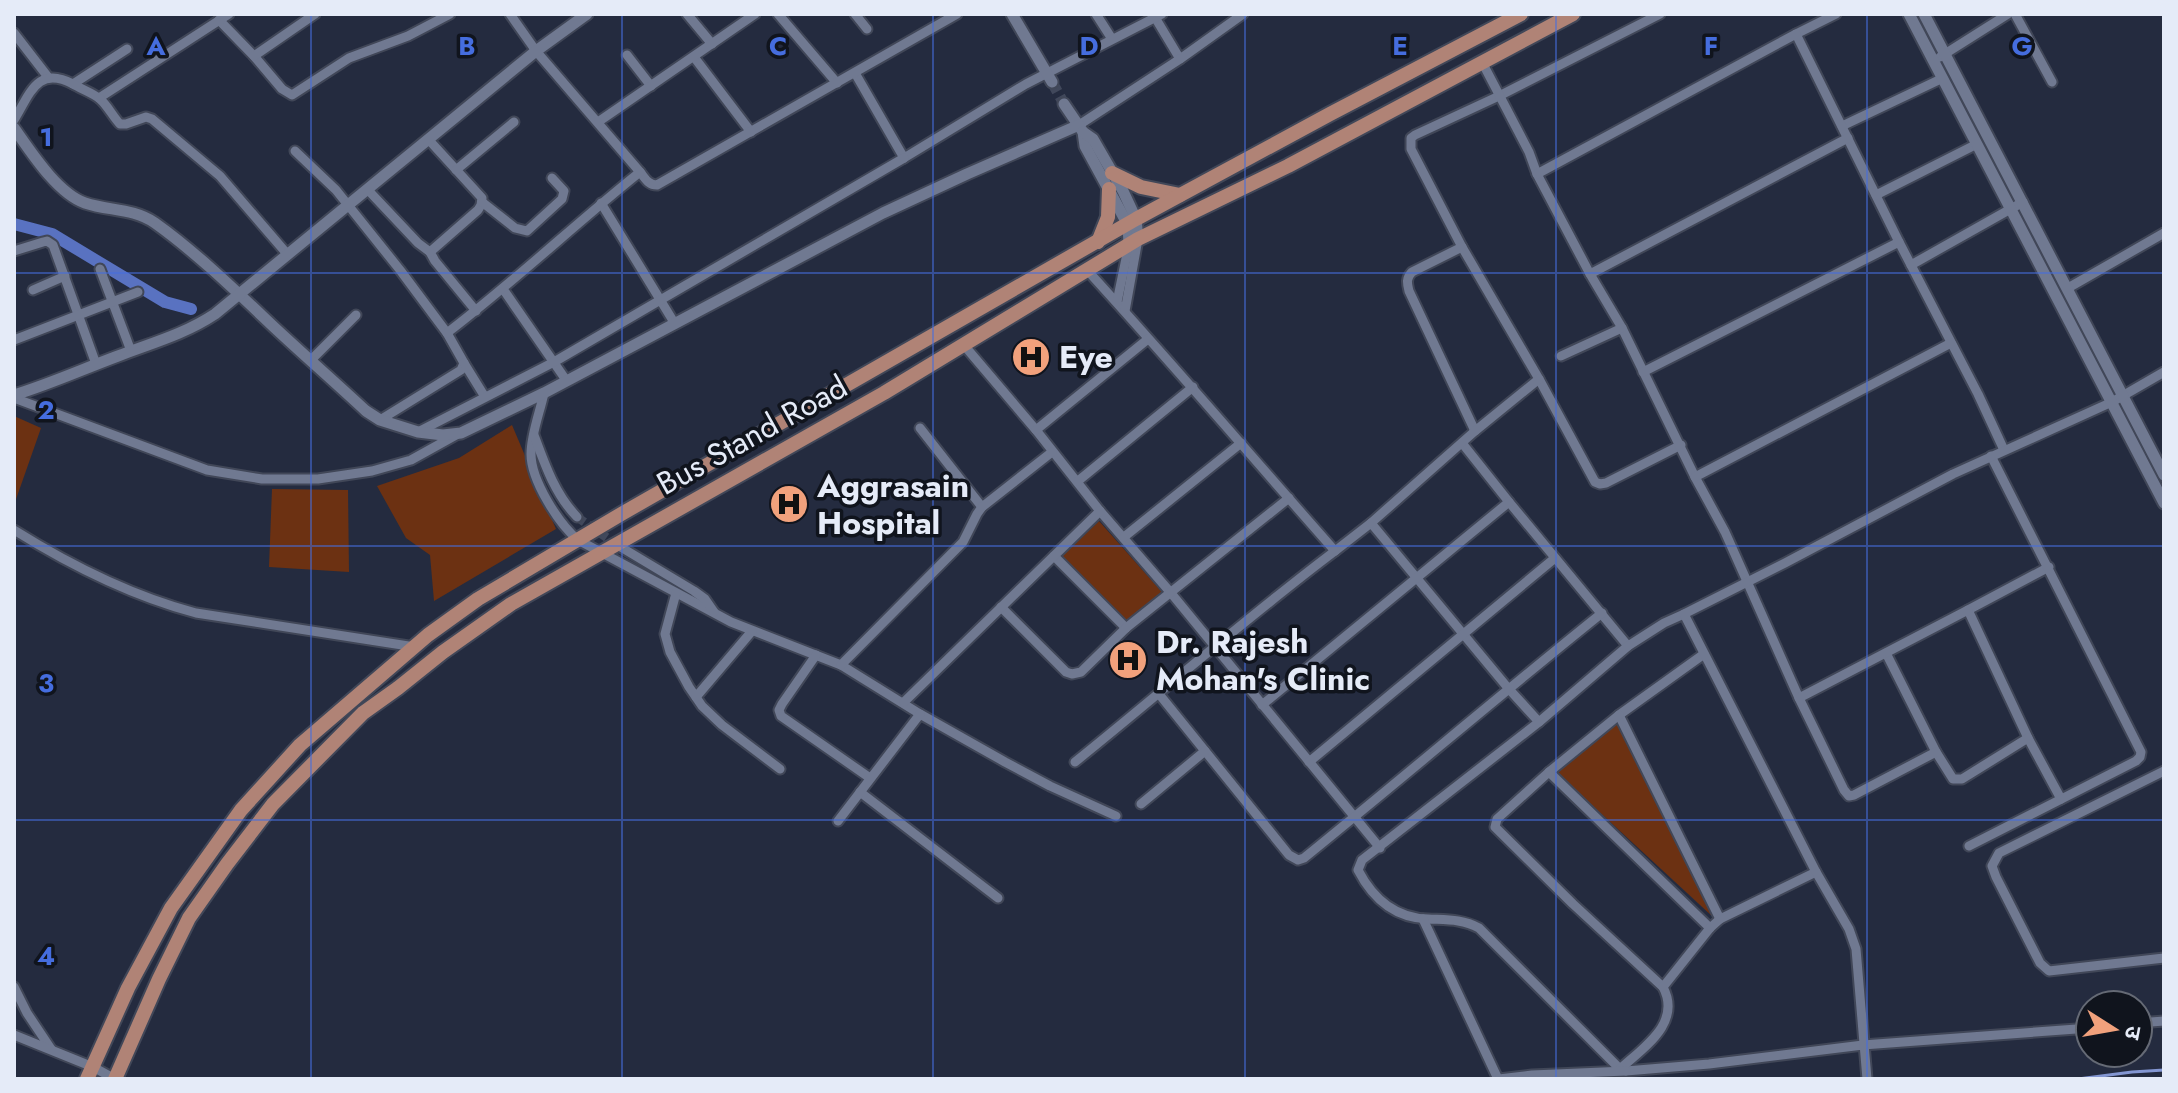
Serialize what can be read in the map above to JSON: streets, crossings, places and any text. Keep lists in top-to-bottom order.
{
  "streets": {
    "main road": ["Bus Stand Road"]
  },
  "places": {
    "hospital": ["Eye", "Aggrasain Hospital", "Dr. Rajesh Mohan's Clinic"]
  },
  "north": "right",
  "grid": {
    "columns": [
      "A",
      "B",
      "C",
      "D",
      "E",
      "F",
      "G"
    ],
    "rows": [
      "1",
      "2",
      "3",
      "4"
    ]
  }
}
